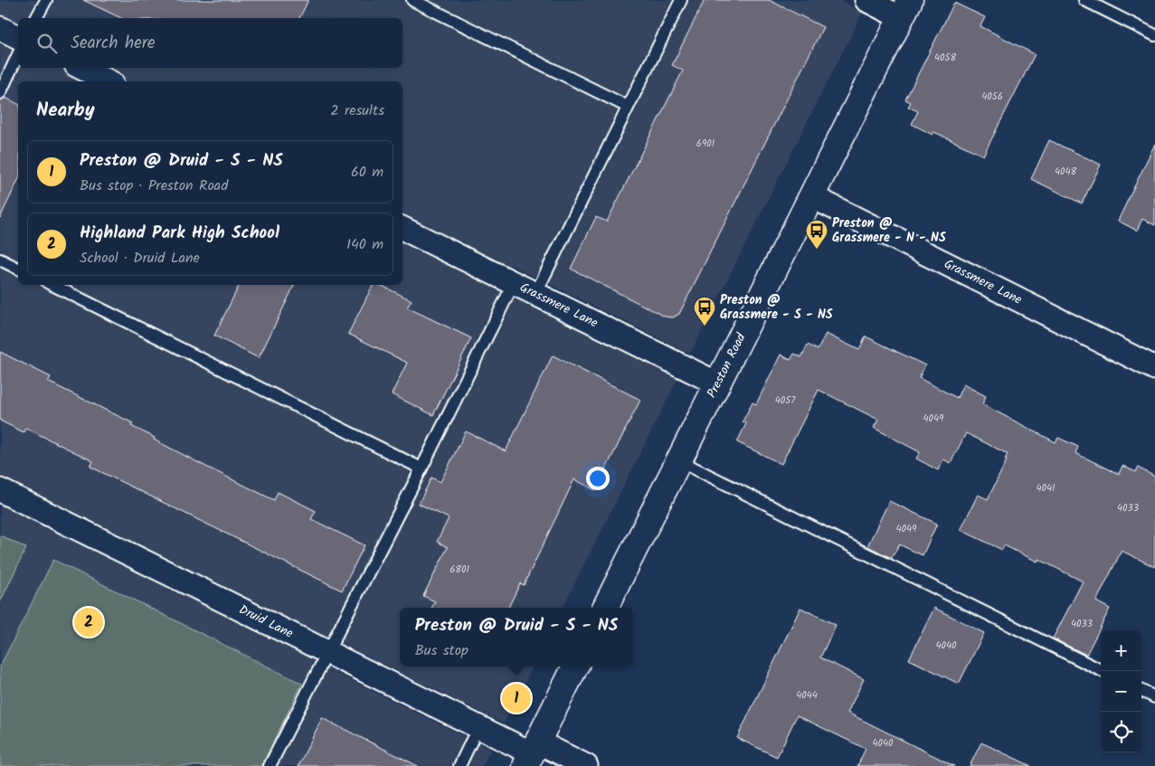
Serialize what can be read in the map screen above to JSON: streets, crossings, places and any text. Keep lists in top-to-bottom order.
{
  "streets": {
    "main road": ["Preston Road"],
    "street": ["Grassmere Lane", "Druid Lane"]
  },
  "crossings": [
    ["Grassmere Lane", "Preston Road"]
  ],
  "places": {
    "bus stop": ["Preston @ Grassmere - N - NS", "Preston @ Grassmere - S - NS"]
  },
  "house_numbers": [
    "4058",
    "4056",
    "6901",
    "4048",
    "4057",
    "4049",
    "4041",
    "4033",
    "4049",
    "6801",
    "4033",
    "4040",
    "4044",
    "4040"
  ],
  "page": {
    "search": "Search here",
    "heading": ["Nearby", "2 results"],
    "list": [
      {
        "mark": "1",
        "name": "Preston @ Druid - S - NS",
        "note": "Bus stop · Preston Road",
        "value": "60 m"
      },
      {
        "mark": "2",
        "name": "Highland Park High School",
        "note": "School · Druid Lane",
        "value": "140 m"
      }
    ],
    "pins": ["2", "1"],
    "popup": ["Preston @ Druid - S - NS", "Bus stop"],
    "map_buttons": ["+", "−"]
  }
}
